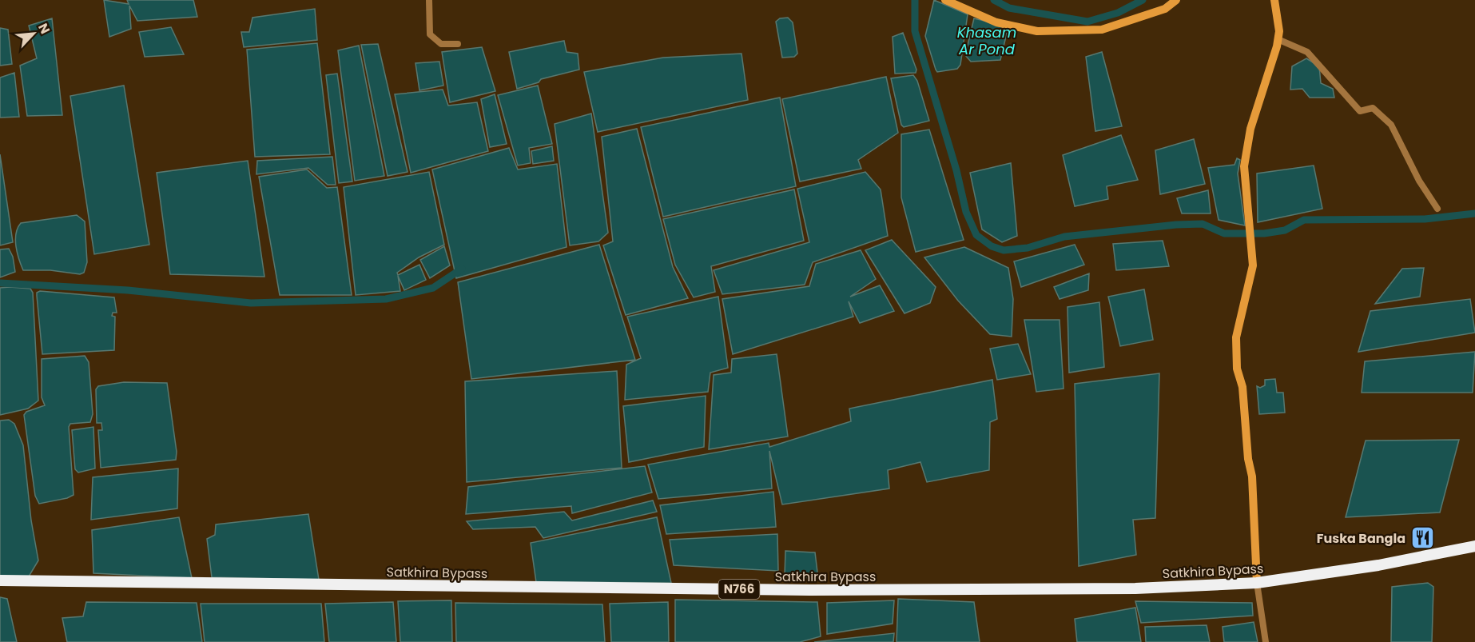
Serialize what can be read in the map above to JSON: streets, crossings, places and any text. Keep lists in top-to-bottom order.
{
  "streets": {
    "highway": ["Satkhira Bypass", "N766"]
  },
  "water": ["Khasam Ar Pond"],
  "places": {
    "restaurant": ["Fuska Bangla"]
  },
  "north": "top right"
}
